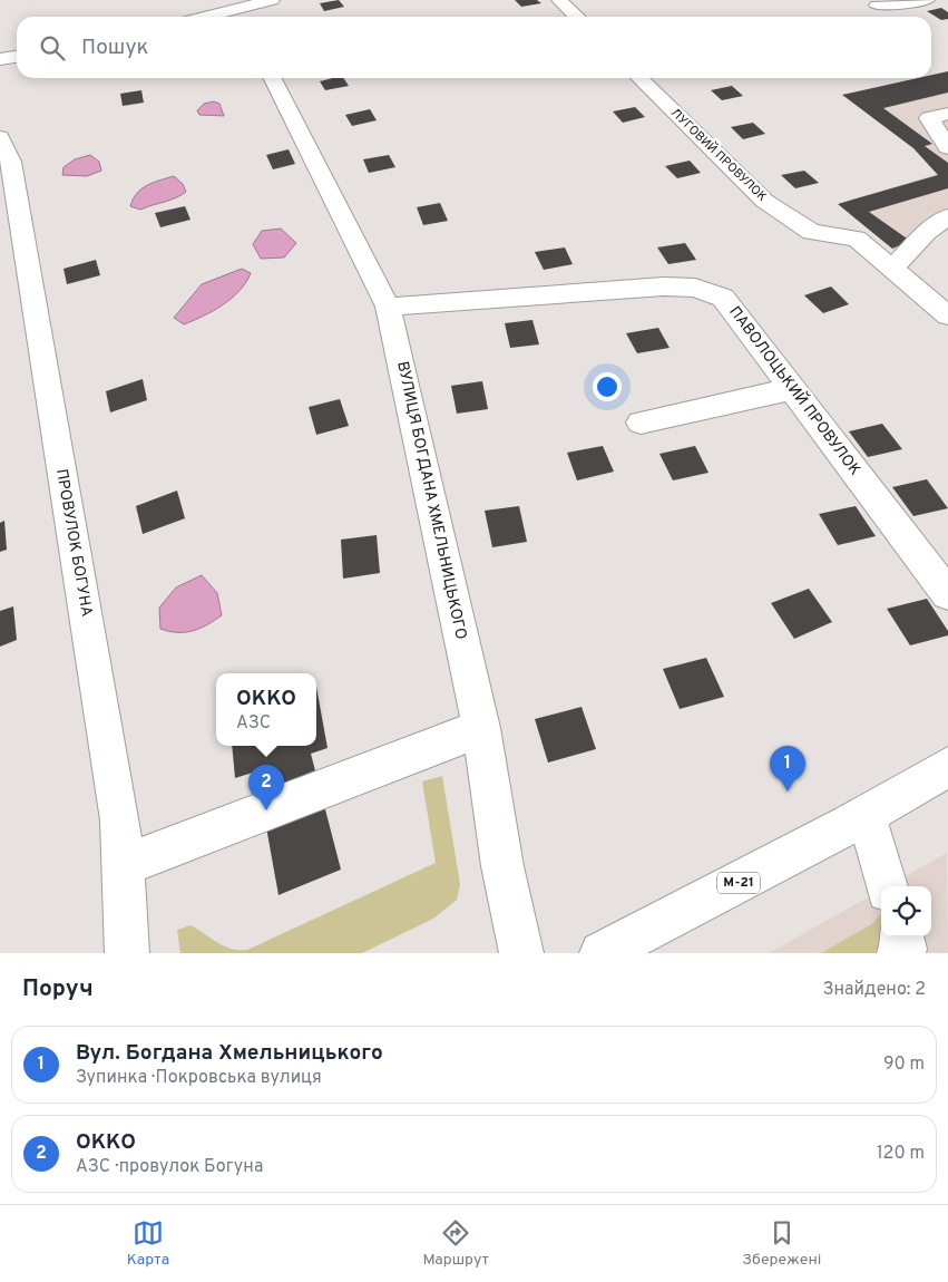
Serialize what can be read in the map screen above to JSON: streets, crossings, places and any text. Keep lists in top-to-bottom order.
{
  "streets": {
    "main road": [
      "ЛУГОВИЙ ПРОВУЛОК",
      "ПАВОЛОЦЬКИЙ ПРОВУЛОК",
      "ВУЛИЦЯ БОГДАНА ХМЕЛЬНИЦЬКОГО",
      "ПРОВУЛОК БОГУНА",
      "М-21"
    ]
  },
  "crossings": [
    ["ПАВОЛОЦЬКИЙ ПРОВУЛОК", "ВУЛИЦЯ БОГДАНА ХМЕЛЬНИЦЬКОГО"]
  ],
  "page": {
    "search": "Пошук",
    "popup": ["ОККО", "АЗС"],
    "pins": ["1", "2"],
    "heading": ["Поруч", "Знайдено: 2"],
    "list": [
      {
        "mark": "1",
        "name": "Вул. Богдана Хмельницького",
        "note": "Зупинка · Покровська вулиця",
        "value": "90 m"
      },
      {
        "mark": "2",
        "name": "ОККО",
        "note": "АЗС · провулок Богуна",
        "value": "120 m"
      }
    ],
    "nav": ["Карта", "Маршрут", "Збережені"]
  }
}
